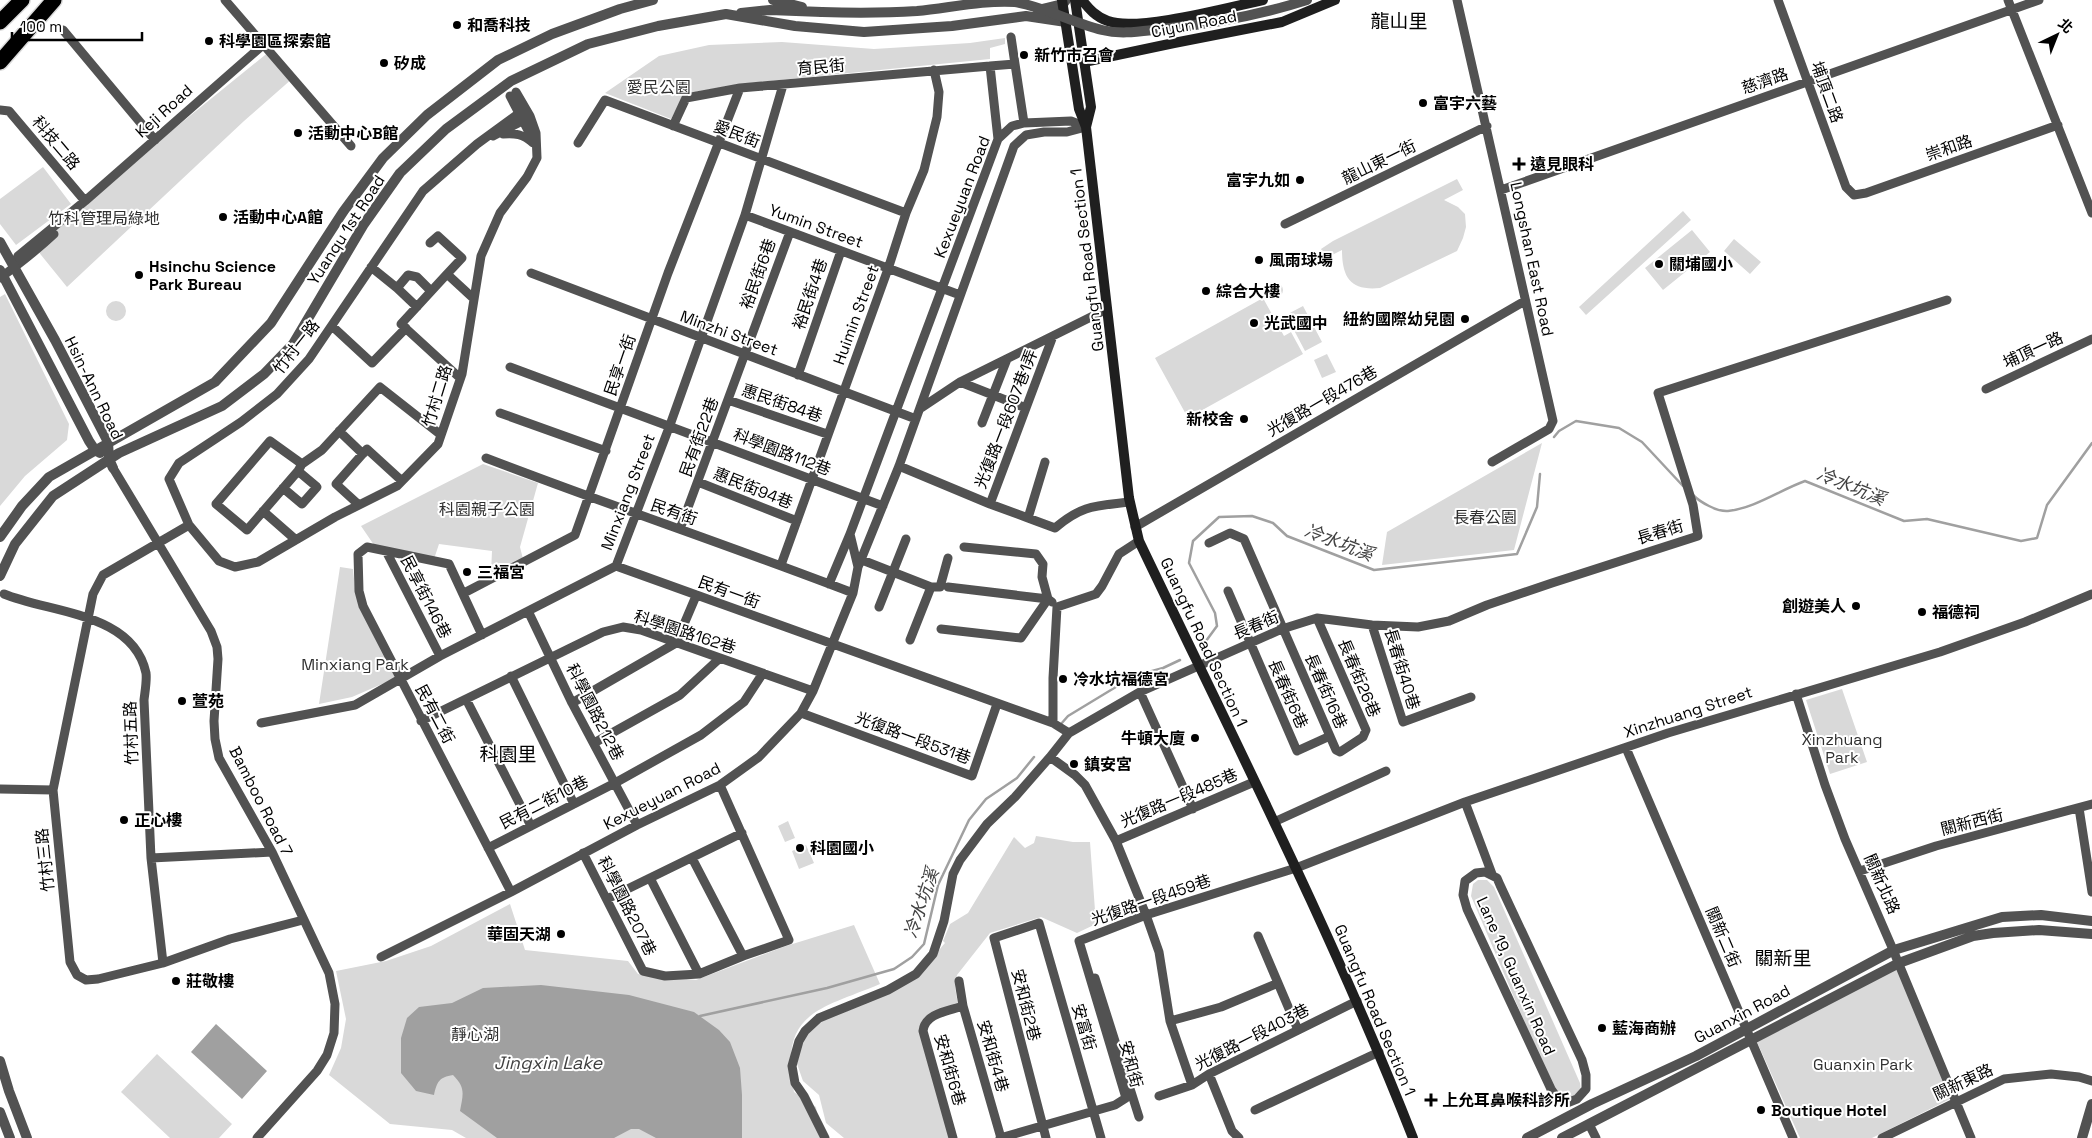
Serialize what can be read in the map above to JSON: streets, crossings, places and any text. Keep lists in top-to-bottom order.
{
  "streets": {
    "main road": ["Ciyun Road", "Guangfu Road Section 1"],
    "street": [
      "育民街",
      "慈濟路",
      "埔頂二路",
      "Keji Road",
      "愛民街",
      "科技二路",
      "崇和路",
      "龍山東一街",
      "Kexueyuan Road",
      "Yumin Street",
      "Yuanqu 1st Road",
      "Longshan East Road",
      "裕民街6巷",
      "裕民街4巷",
      "Huimin Street",
      "Minzhi Street",
      "竹村一路",
      "埔頂一路",
      "民享一街",
      "Hsin-Ann Road",
      "竹村二路",
      "光復路一段476巷",
      "惠民街84巷",
      "光復路一段607巷1弄",
      "民有街22巷",
      "科學園路112巷",
      "惠民街94巷",
      "Minxiang Street",
      "民有街",
      "長春街",
      "民有一街",
      "民享街146巷",
      "科學園路162巷",
      "長春街40巷",
      "長春街26巷",
      "長春街16巷",
      "長春街6巷",
      "科學園路212巷",
      "Xinzhuang Street",
      "民有二街",
      "竹村五路",
      "光復路一段531巷",
      "光復路一段485巷",
      "Bamboo Road 7",
      "民有二街10巷",
      "關新西街",
      "竹村三路",
      "關新北路",
      "光復路一段459巷",
      "科學園路207巷",
      "關新二街",
      "Lane 19, Guanxin Road",
      "安和街2巷",
      "Guanxin Road",
      "安富街",
      "光復路一段403巷",
      "安和街4巷",
      "安和街",
      "安和街6巷",
      "關新東路"
    ]
  },
  "crossings": [
    ["Ciyun Road", "Guangfu Road Section 1"],
    ["育民街", "愛民街"],
    ["育民街", "Huimin Street"],
    ["育民街", "民享一街"],
    ["育民街", "Minxiang Street"],
    ["慈濟路", "埔頂二路"],
    ["慈濟路", "Longshan East Road"],
    ["埔頂二路", "崇和路"],
    ["Keji Road", "科技二路"],
    ["Keji Road", "Hsin-Ann Road"],
    ["愛民街", "Huimin Street"],
    ["愛民街", "民享一街"],
    ["愛民街", "Minxiang Street"],
    ["龍山東一街", "Longshan East Road"],
    ["Kexueyuan Road", "Yumin Street"],
    ["Kexueyuan Road", "Guangfu Road Section 1"],
    ["Kexueyuan Road", "Minzhi Street"],
    ["Kexueyuan Road", "科學園路112巷"],
    ["Kexueyuan Road", "民有街"],
    ["Kexueyuan Road", "民有一街"],
    ["Kexueyuan Road", "科學園路162巷"],
    ["Kexueyuan Road", "科學園路212巷"],
    ["Kexueyuan Road", "民有二街"],
    ["Kexueyuan Road", "光復路一段531巷"],
    ["Kexueyuan Road", "科學園路207巷"],
    ["Yumin Street", "裕民街6巷"],
    ["Yumin Street", "裕民街4巷"],
    ["Yumin Street", "Huimin Street"],
    ["Yumin Street", "Minxiang Street"],
    ["Yuanqu 1st Road", "Hsin-Ann Road"],
    ["Yuanqu 1st Road", "Bamboo Road 7"],
    ["Longshan East Road", "光復路一段476巷"],
    ["Guangfu Road Section 1", "光復路一段476巷"],
    ["Guangfu Road Section 1", "光復路一段607巷1弄"],
    ["Guangfu Road Section 1", "長春街"],
    ["Guangfu Road Section 1", "Xinzhuang Street"],
    ["Guangfu Road Section 1", "光復路一段485巷"],
    ["Guangfu Road Section 1", "光復路一段459巷"],
    ["Guangfu Road Section 1", "光復路一段403巷"],
    ["裕民街6巷", "Minzhi Street"],
    ["裕民街6巷", "民有街22巷"],
    ["裕民街4巷", "Minzhi Street"],
    ["Huimin Street", "Minzhi Street"],
    ["Huimin Street", "惠民街84巷"],
    ["Huimin Street", "科學園路112巷"],
    ["Huimin Street", "惠民街94巷"],
    ["Huimin Street", "民有街"],
    ["Minzhi Street", "民享一街"],
    ["Minzhi Street", "民有街22巷"],
    ["Minzhi Street", "Minxiang Street"],
    ["竹村一路", "竹村二路"],
    ["民享一街", "科學園路112巷"],
    ["民享一街", "民有街"],
    ["Hsin-Ann Road", "Bamboo Road 7"],
    ["惠民街84巷", "民有街22巷"],
    ["民有街22巷", "科學園路112巷"],
    ["民有街22巷", "惠民街94巷"],
    ["民有街22巷", "民有街"],
    ["科學園路112巷", "Minxiang Street"],
    ["Minxiang Street", "民有街"],
    ["Minxiang Street", "民有一街"],
    ["Minxiang Street", "民享街146巷"],
    ["Minxiang Street", "科學園路212巷"],
    ["Minxiang Street", "民有二街"],
    ["長春街", "長春街40巷"],
    ["長春街", "長春街26巷"],
    ["長春街", "長春街16巷"],
    ["長春街", "長春街6巷"],
    ["民享街146巷", "民有二街"],
    ["科學園路162巷", "科學園路212巷"],
    ["科學園路162巷", "民有二街"],
    ["科學園路162巷", "民有二街10巷"],
    ["長春街26巷", "長春街16巷"],
    ["長春街16巷", "長春街6巷"],
    ["科學園路212巷", "民有二街10巷"],
    ["Xinzhuang Street", "關新北路"],
    ["Xinzhuang Street", "光復路一段459巷"],
    ["Xinzhuang Street", "關新二街"],
    ["Xinzhuang Street", "Lane 19, Guanxin Road"],
    ["民有二街", "民有二街10巷"],
    ["竹村五路", "竹村三路"],
    ["Bamboo Road 7", "竹村三路"],
    ["關新西街", "關新北路"],
    ["關新北路", "Guanxin Road"],
    ["關新北路", "關新東路"],
    ["光復路一段459巷", "安和街"],
    ["關新二街", "Guanxin Road"],
    ["Lane 19, Guanxin Road", "Guanxin Road"],
    ["安和街2巷", "安富街"],
    ["安和街2巷", "安和街"],
    ["安富街", "安和街"],
    ["安和街4巷", "安和街"],
    ["安和街4巷", "安和街6巷"]
  ],
  "districts": ["龍山里", "科園里", "關新里"],
  "water": ["冷水坑溪", "Jingxin Lake"],
  "parks": [
    "愛民公園",
    "竹科管理局綠地",
    "科園親子公園",
    "長春公園",
    "Minxiang Park",
    "Xinzhuang Park",
    "靜心湖",
    "Guanxin Park"
  ],
  "places": {
    "other": [
      "和喬科技",
      "科學園區探索館",
      "新竹市召會",
      "矽成",
      "富宇六藝",
      "活動中心B館",
      "富宇九如",
      "活動中心A館",
      "風雨球場",
      "關埔國小",
      "Hsinchu Science Park Bureau",
      "綜合大樓",
      "紐約國際幼兒園",
      "光武國中",
      "新校舍",
      "三福宮",
      "創遊美人",
      "福德祠",
      "冷水坑福德宮",
      "萱苑",
      "牛頓大廈",
      "鎮安宮",
      "正心樓",
      "科園國小",
      "華固天湖",
      "莊敬樓",
      "藍海商辦",
      "Boutique Hotel"
    ],
    "health": ["遠見眼科", "上允耳鼻喉科診所"]
  },
  "scale_bar": "100 m",
  "north": "top right"
}
